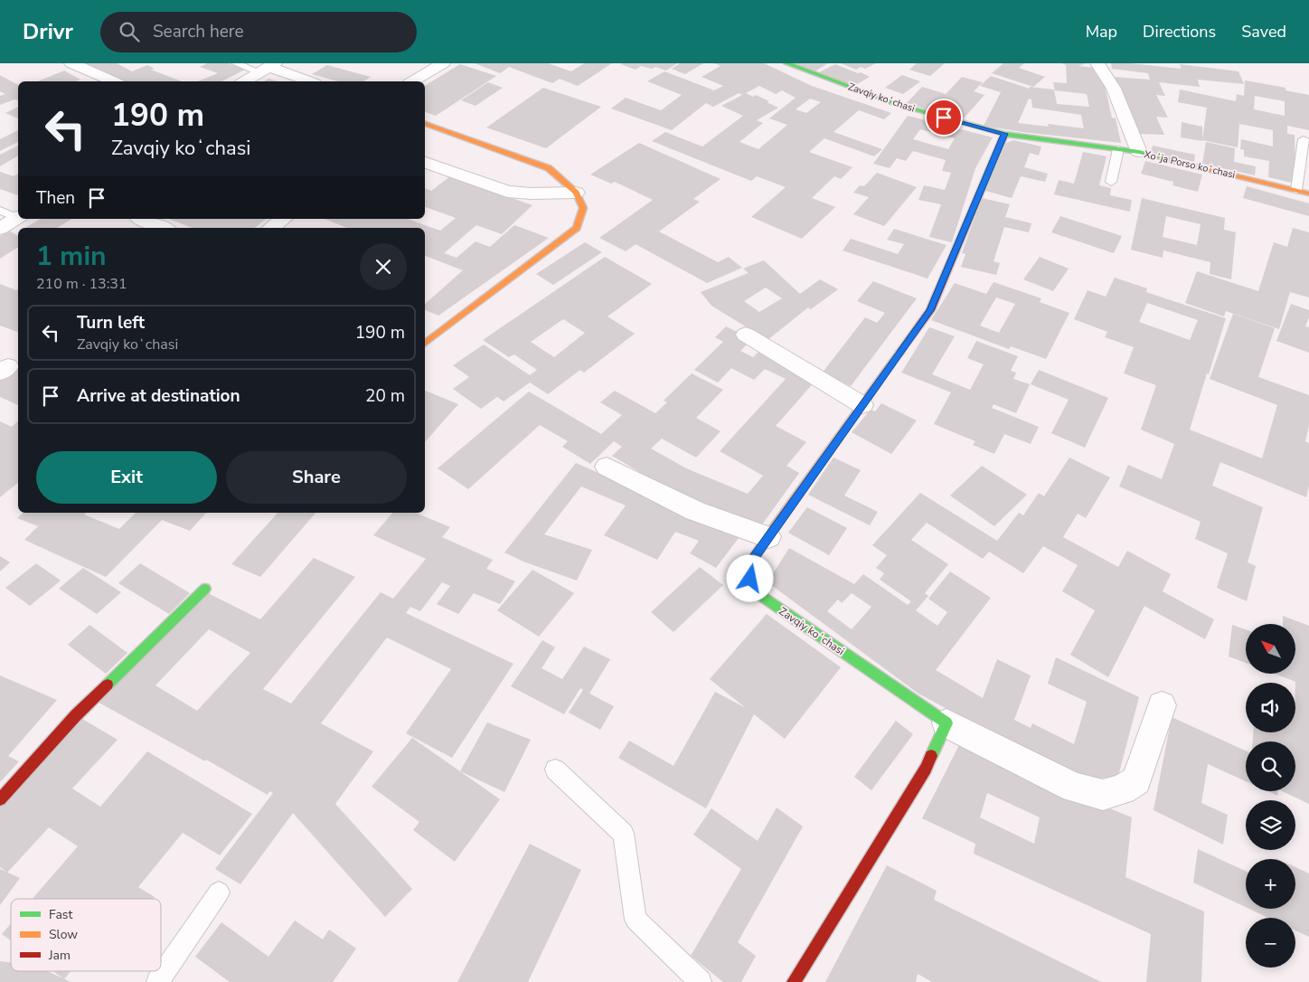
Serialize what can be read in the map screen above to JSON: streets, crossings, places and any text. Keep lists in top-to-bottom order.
{
  "streets": {
    "street": ["Zavqiy koʻchasi", "Xoʻja Porso koʻchasi"]
  },
  "crossings": [
    ["Zavqiy koʻchasi", "Xoʻja Porso koʻchasi"]
  ],
  "legend": ["Fast", "Slow", "Jam"],
  "north": "top left",
  "page": {
    "header": "Drivr",
    "search": "Search here",
    "nav": ["Map", "Directions", "Saved"],
    "turn": ["190 m", "Zavqiy koʻchasi"],
    "then": "Then",
    "heading": ["1 min", "210 m · 13:31"],
    "list": [
      {
        "name": "Turn left",
        "note": "Zavqiy koʻchasi",
        "value": "190 m"
      },
      {
        "name": "Arrive at destination",
        "value": "20 m"
      }
    ],
    "buttons": ["Exit", "Share"],
    "map_buttons": ["+", "−"]
  }
}
